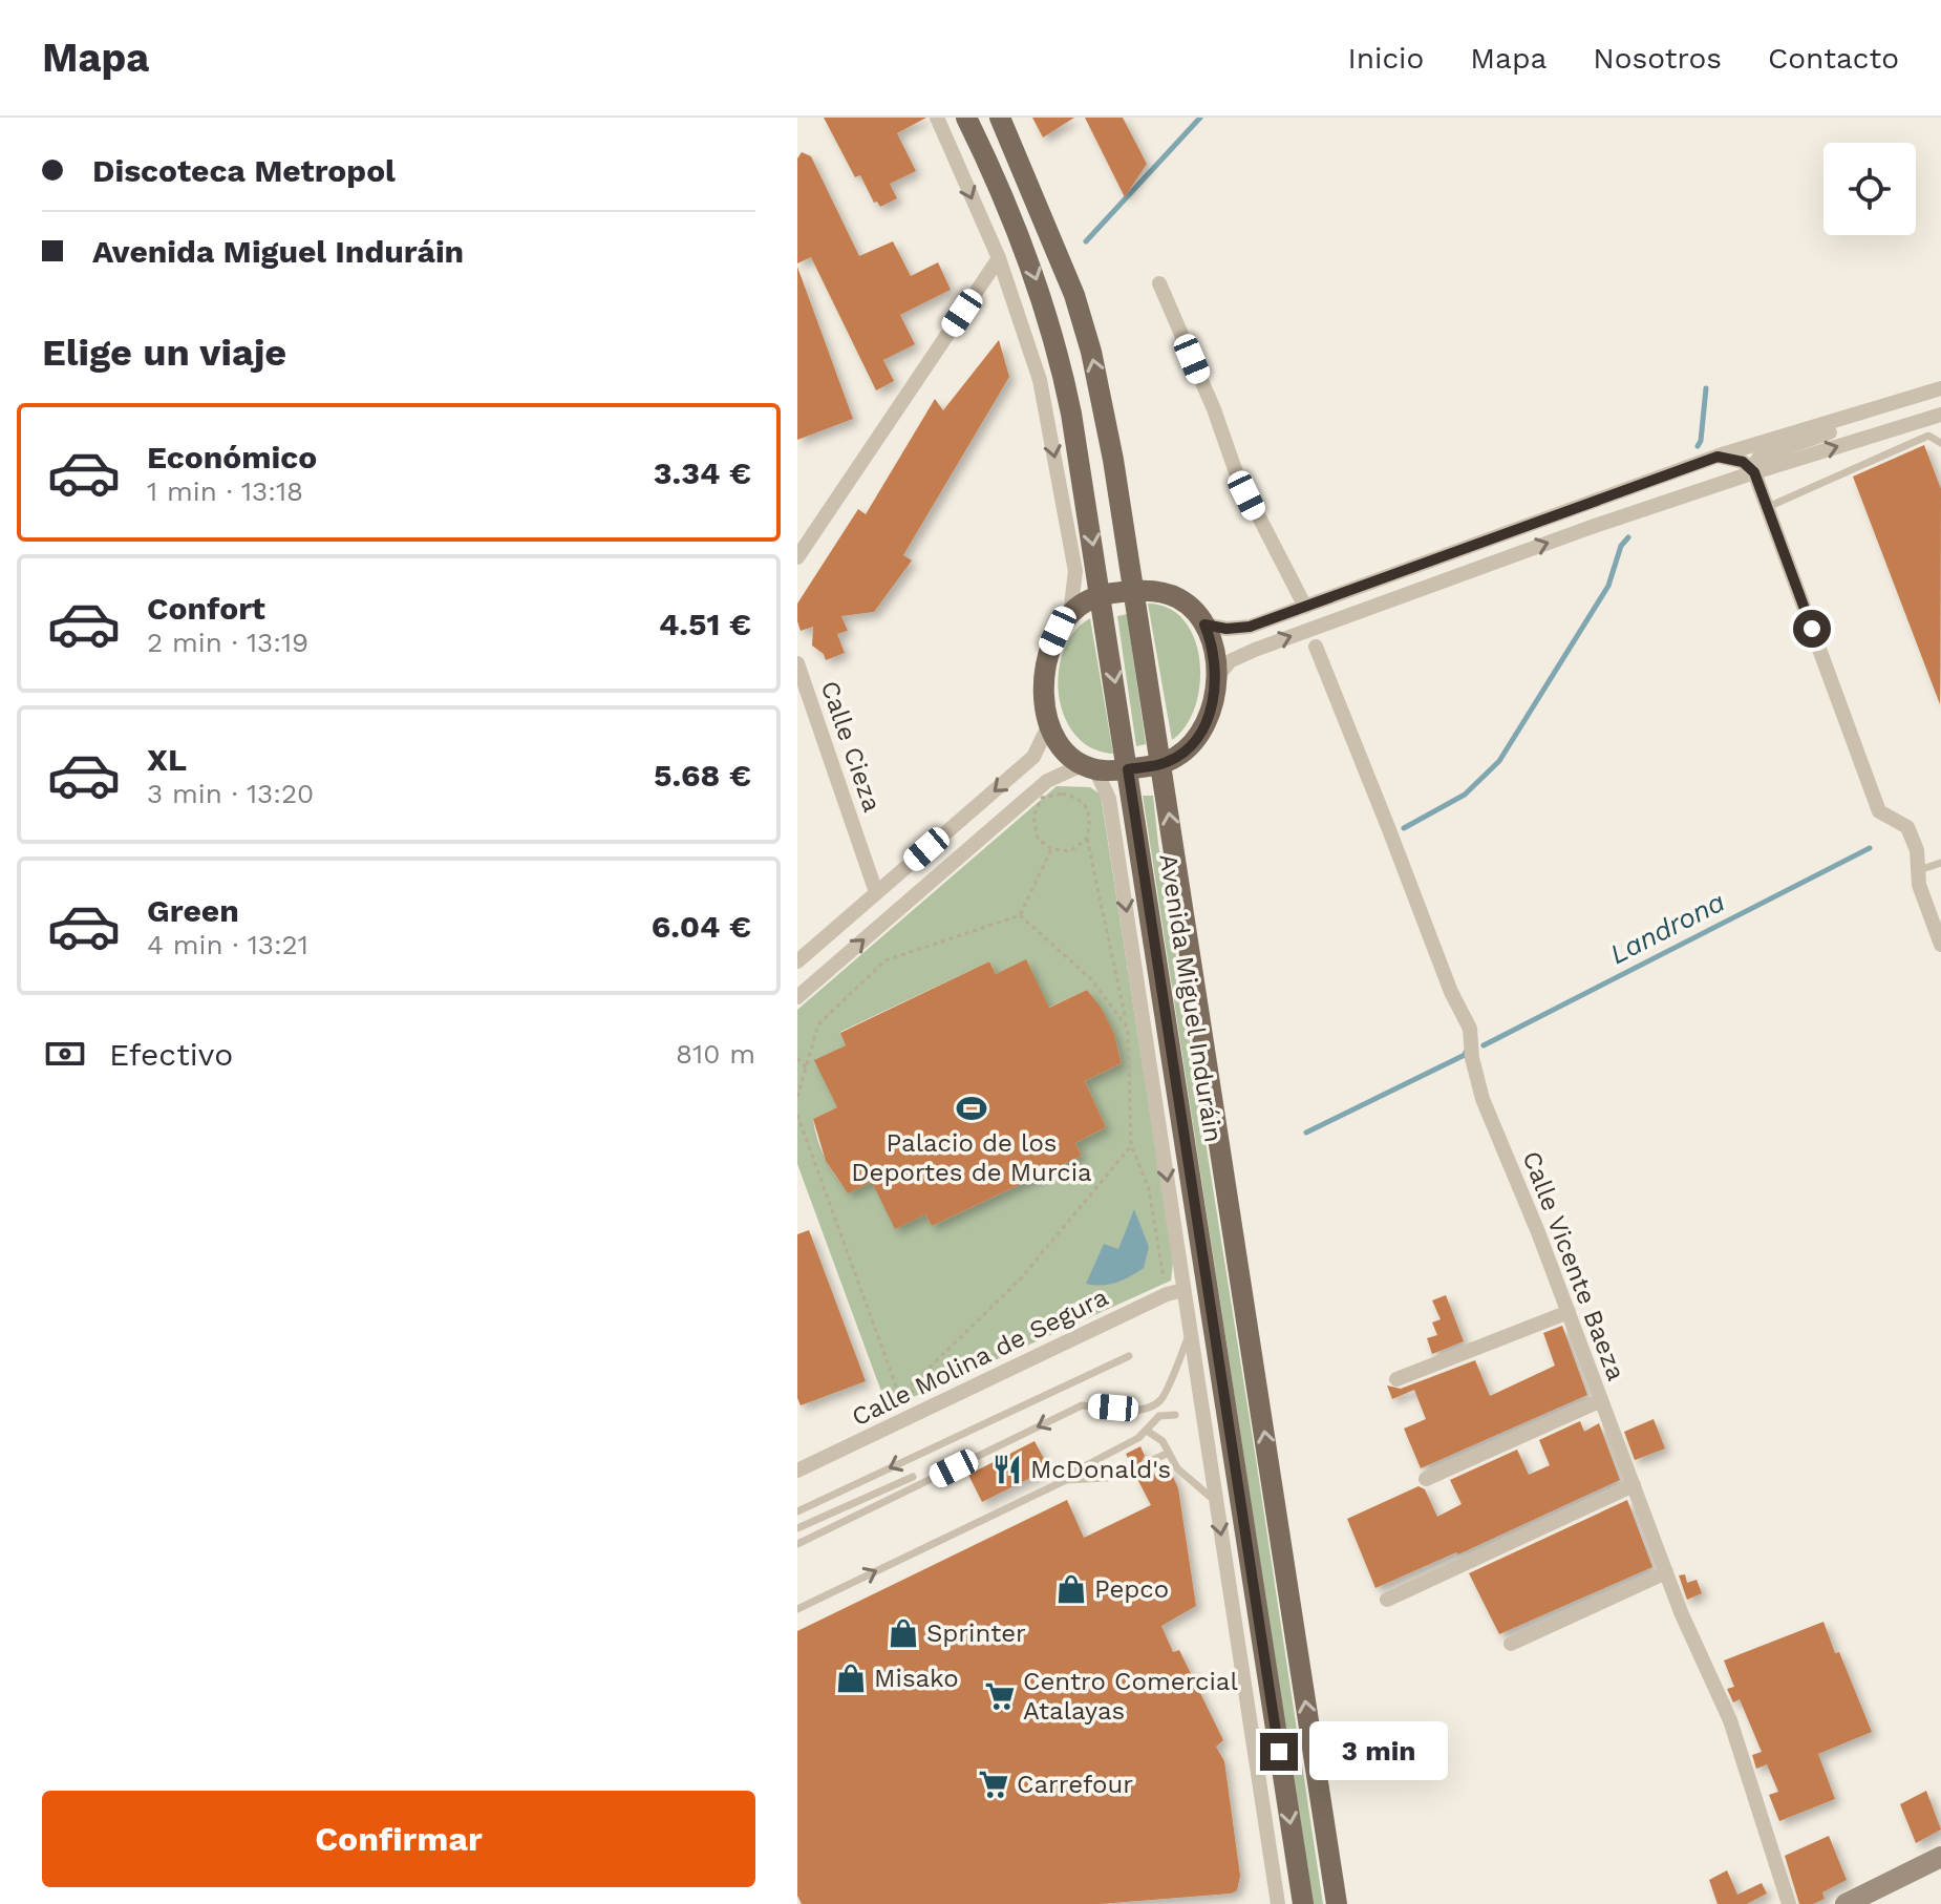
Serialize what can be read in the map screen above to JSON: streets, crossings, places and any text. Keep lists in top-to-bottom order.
{
  "streets": {
    "main road": ["Avenida Miguel Induráin"],
    "street": ["Calle Cieza", "Calle Vicente Baeza", "Calle Molina de Segura"]
  },
  "water": ["Landrona"],
  "places": {
    "sports": ["Palacio de los Deportes de Murcia"],
    "restaurant": ["McDonald's"],
    "shop": ["Pepco", "Sprinter", "Misako"],
    "supermarket": ["Centro Comercial Atalayas", "Carrefour"]
  },
  "page": {
    "header": "Mapa",
    "nav": [
      "Inicio",
      "Mapa",
      "Nosotros",
      "Contacto"
    ],
    "banner": ["Discoteca Metropol", "Avenida Miguel Induráin"],
    "heading": "Elige un viaje",
    "list": [
      {
        "name": "Económico",
        "note": "1 min · 13:18",
        "value": "3.34 €"
      },
      {
        "name": "Confort",
        "note": "2 min · 13:19",
        "value": "4.51 €"
      },
      {
        "name": "XL",
        "note": "3 min · 13:20",
        "value": "5.68 €"
      },
      {
        "name": "Green",
        "note": "4 min · 13:21",
        "value": "6.04 €"
      }
    ],
    "pay": ["Efectivo", "810 m"],
    "bubble": "3 min",
    "buttons": "Confirmar"
  }
}
